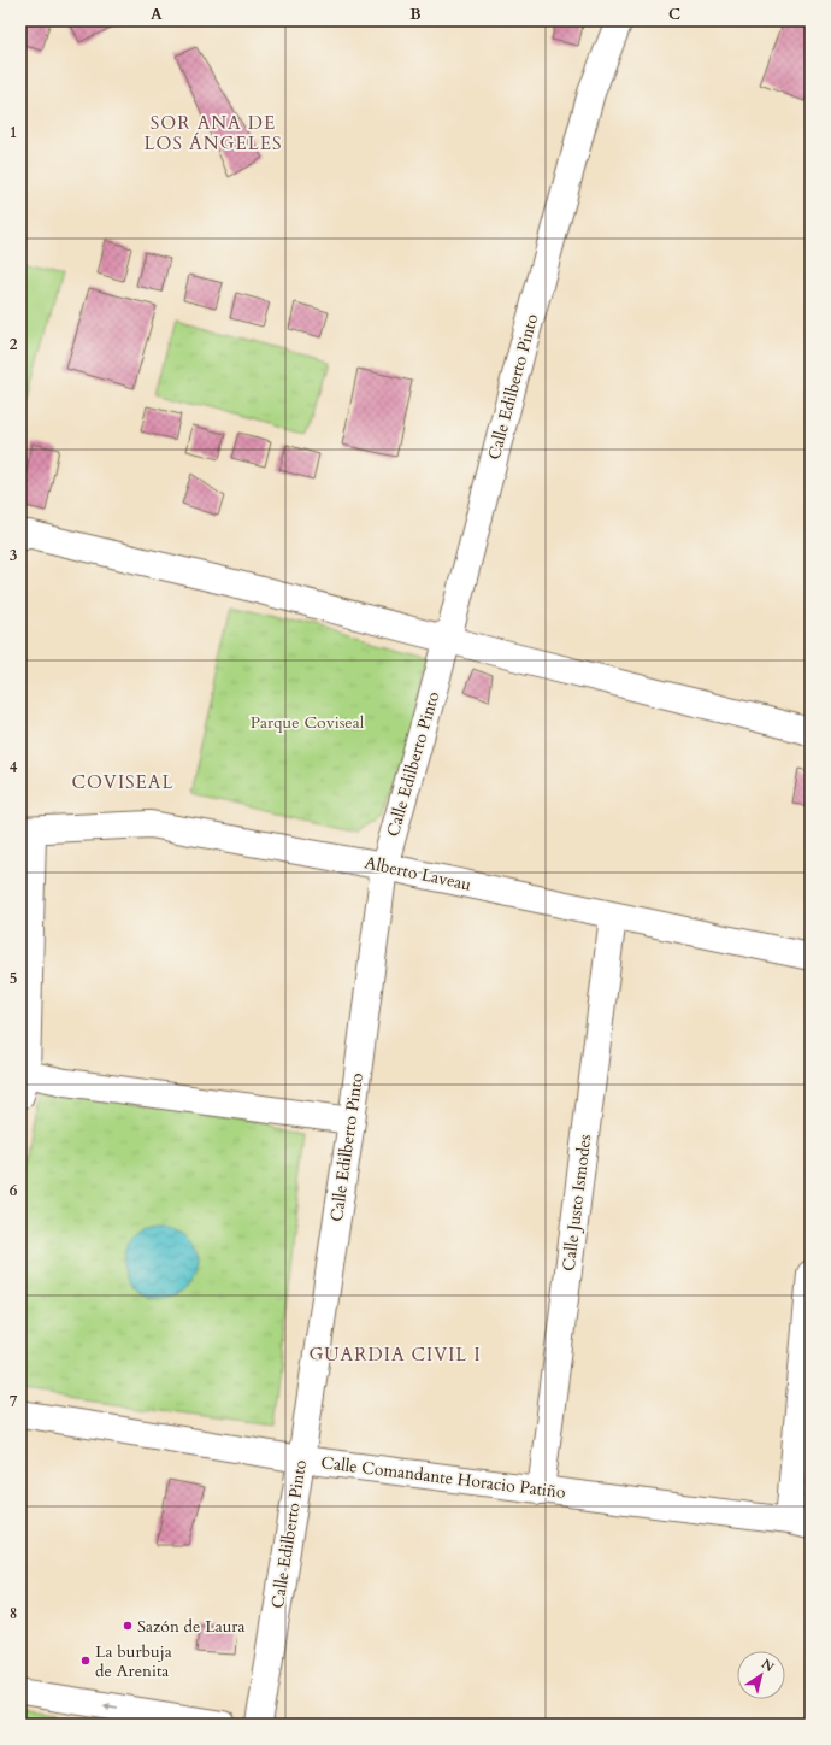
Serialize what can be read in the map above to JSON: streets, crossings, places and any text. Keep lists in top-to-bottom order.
{
  "streets": {
    "street": [
      "Calle Edilberto Pinto",
      "Alberto Laveau",
      "Calle Justo Ismodes",
      "Calle Comandante Horacio Patiño"
    ]
  },
  "crossings": [
    ["Calle Edilberto Pinto", "Alberto Laveau"],
    ["Calle Edilberto Pinto", "Calle Comandante Horacio Patiño"],
    ["Alberto Laveau", "Calle Justo Ismodes"],
    ["Calle Justo Ismodes", "Calle Comandante Horacio Patiño"]
  ],
  "districts": ["SOR ANA DE LOS ÁNGELES", "COVISEAL", "GUARDIA CIVIL I"],
  "parks": ["Parque Coviseal"],
  "places": ["Sazón de Laura", "La burbuja de Arenita"],
  "north": "top right",
  "grid": {
    "columns": ["A", "B", "C"],
    "rows": [
      "1",
      "2",
      "3",
      "4",
      "5",
      "6",
      "7",
      "8"
    ]
  }
}
